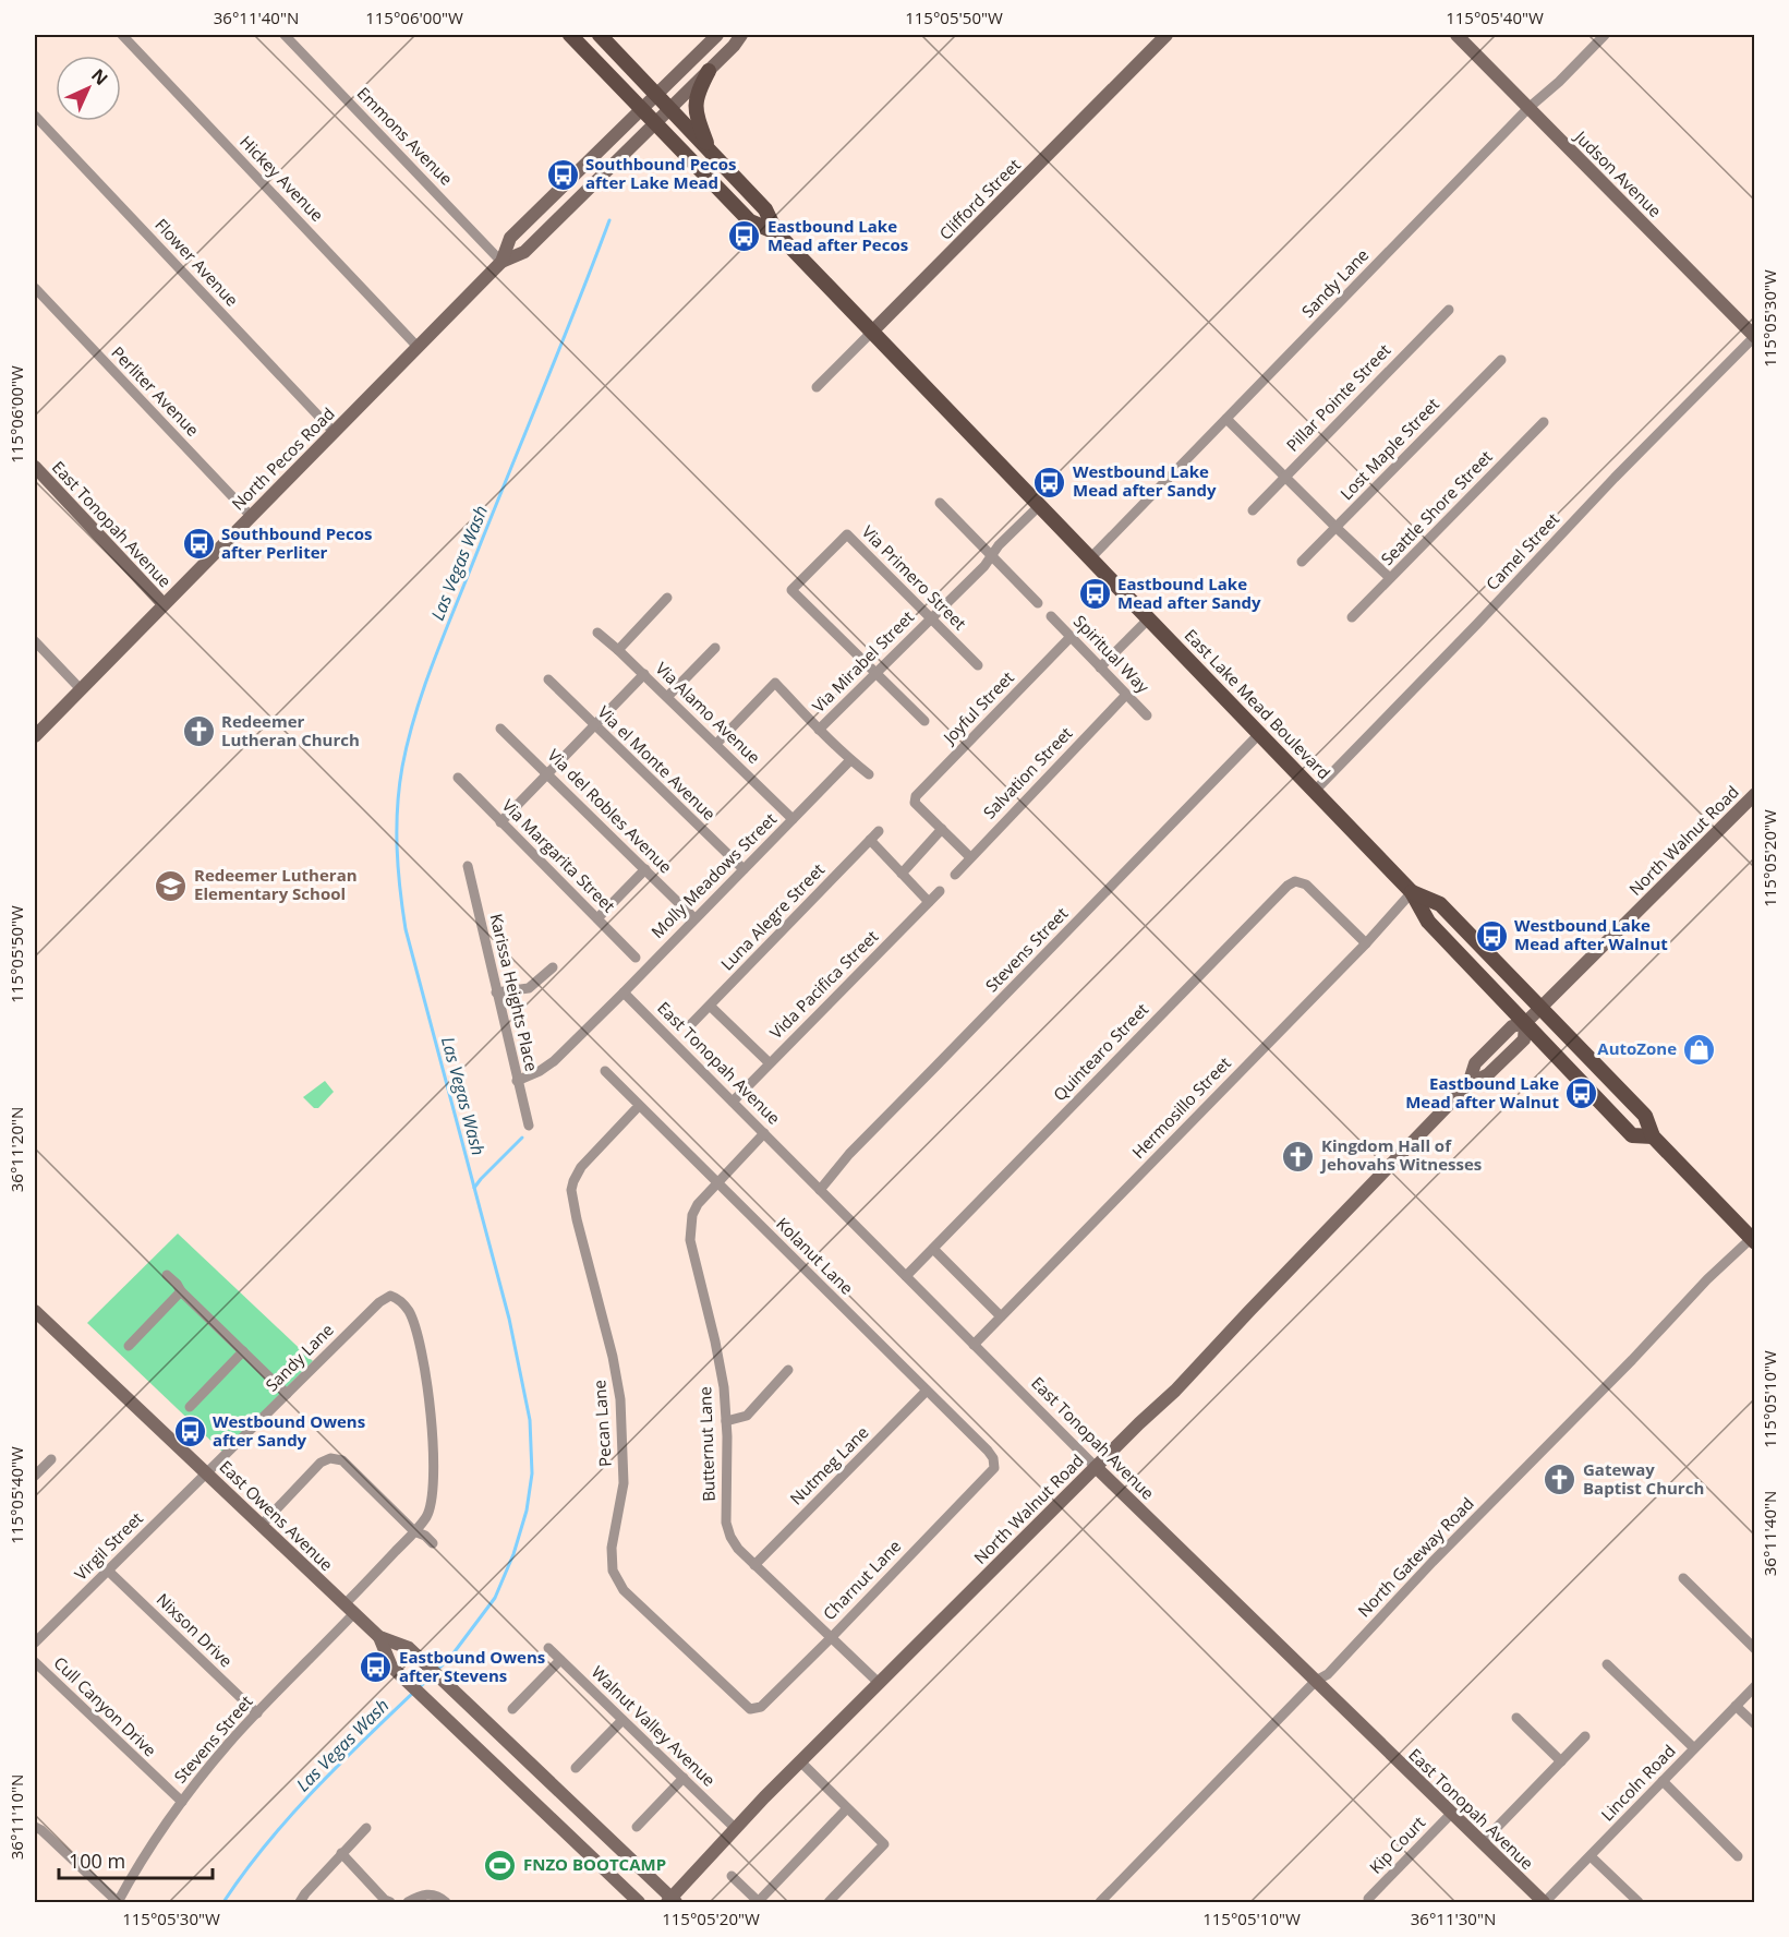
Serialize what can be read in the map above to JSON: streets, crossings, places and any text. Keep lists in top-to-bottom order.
{
  "streets": {
    "main road": ["East Lake Mead Boulevard"],
    "street": [
      "Emmons Avenue",
      "Judson Avenue",
      "Hickey Avenue",
      "Clifford Street",
      "Flower Avenue",
      "Sandy Lane",
      "Perliter Avenue",
      "Pillar Pointe Street",
      "Lost Maple Street",
      "North Pecos Road",
      "Seattle Shore Street",
      "East Tonopah Avenue",
      "Camel Street",
      "Via Primero Street",
      "Spiritual Way",
      "Via Mirabel Street",
      "Joyful Street",
      "Via Alamo Avenue",
      "Via el Monte Avenue",
      "Salvation Street",
      "Via del Robles Avenue",
      "North Walnut Road",
      "Via Margarita Street",
      "Molly Meadows Street",
      "Luna Alegre Street",
      "Stevens Street",
      "Vida Pacifica Street",
      "Karissa Heights Place",
      "Quintearo Street",
      "Hermosillo Street",
      "Kolanut Lane",
      "Pecan Lane",
      "Butternut Lane",
      "Nutmeg Lane",
      "East Owens Avenue",
      "Virgil Street",
      "North Gateway Road",
      "Charnut Lane",
      "Nixson Drive",
      "Cull Canyon Drive",
      "Walnut Valley Avenue",
      "Lincoln Road",
      "Kip Court"
    ]
  },
  "crossings": [
    ["Emmons Avenue", "North Pecos Road"],
    ["Judson Avenue", "Sandy Lane"],
    ["Judson Avenue", "Camel Street"],
    ["Hickey Avenue", "North Pecos Road"],
    ["Clifford Street", "East Lake Mead Boulevard"],
    ["Flower Avenue", "North Pecos Road"],
    ["Sandy Lane", "East Lake Mead Boulevard"],
    ["Sandy Lane", "Stevens Street"],
    ["Sandy Lane", "East Owens Avenue"],
    ["Sandy Lane", "Virgil Street"],
    ["Perliter Avenue", "North Pecos Road"],
    ["North Pecos Road", "East Tonopah Avenue"],
    ["North Pecos Road", "East Lake Mead Boulevard"],
    ["East Tonopah Avenue", "North Walnut Road"],
    ["East Tonopah Avenue", "Molly Meadows Street"],
    ["East Tonopah Avenue", "Stevens Street"],
    ["East Tonopah Avenue", "Vida Pacifica Street"],
    ["East Tonopah Avenue", "Quintearo Street"],
    ["East Tonopah Avenue", "Hermosillo Street"],
    ["East Tonopah Avenue", "Butternut Lane"],
    ["East Tonopah Avenue", "North Gateway Road"],
    ["East Tonopah Avenue", "Lincoln Road"],
    ["East Tonopah Avenue", "Kip Court"],
    ["Camel Street", "East Lake Mead Boulevard"],
    ["Via Primero Street", "Via Mirabel Street"],
    ["Spiritual Way", "Joyful Street"],
    ["Spiritual Way", "Salvation Street"],
    ["Via Mirabel Street", "East Lake Mead Boulevard"],
    ["East Lake Mead Boulevard", "North Walnut Road"],
    ["East Lake Mead Boulevard", "Stevens Street"],
    ["East Lake Mead Boulevard", "Hermosillo Street"],
    ["East Lake Mead Boulevard", "North Gateway Road"],
    ["Via Alamo Avenue", "Molly Meadows Street"],
    ["Via el Monte Avenue", "Molly Meadows Street"],
    ["Via del Robles Avenue", "Molly Meadows Street"],
    ["North Walnut Road", "Butternut Lane"],
    ["North Walnut Road", "East Owens Avenue"],
    ["North Walnut Road", "Walnut Valley Avenue"],
    ["Molly Meadows Street", "Karissa Heights Place"],
    ["Stevens Street", "East Owens Avenue"],
    ["Stevens Street", "Nixson Drive"],
    ["Stevens Street", "Cull Canyon Drive"],
    ["Quintearo Street", "Hermosillo Street"],
    ["Kolanut Lane", "Pecan Lane"],
    ["Kolanut Lane", "Butternut Lane"],
    ["Kolanut Lane", "Nutmeg Lane"],
    ["Kolanut Lane", "Charnut Lane"],
    ["Pecan Lane", "Charnut Lane"],
    ["Butternut Lane", "Nutmeg Lane"],
    ["Butternut Lane", "Charnut Lane"],
    ["East Owens Avenue", "Virgil Street"],
    ["Virgil Street", "Nixson Drive"]
  ],
  "water": ["Las Vegas Wash"],
  "places": {
    "bus stop": [
      "Southbound Pecos after Lake Mead",
      "Eastbound Lake Mead after Pecos",
      "Westbound Lake Mead after Sandy",
      "Southbound Pecos after Perliter",
      "Eastbound Lake Mead after Sandy",
      "Westbound Lake Mead after Walnut",
      "Eastbound Lake Mead after Walnut",
      "Westbound Owens after Sandy",
      "Eastbound Owens after Stevens"
    ],
    "church": ["Redeemer Lutheran Church", "Kingdom Hall of Jehovahs Witnesses", "Gateway Baptist Church"],
    "school or university": ["Redeemer Lutheran Elementary School"],
    "shop": ["AutoZone"],
    "sports": ["FNZO BOOTCAMP"]
  },
  "scale_bar": "100 m",
  "north": "top right",
  "coordinates": [
    "36°11'40\"N",
    "115°06'00\"W",
    "115°05'50\"W",
    "115°05'40\"W",
    "115°05'30\"W",
    "115°05'20\"W",
    "36°11'20\"N",
    "115°05'10\"W",
    "36°11'10\"N",
    "36°11'30\"N"
  ]
}
